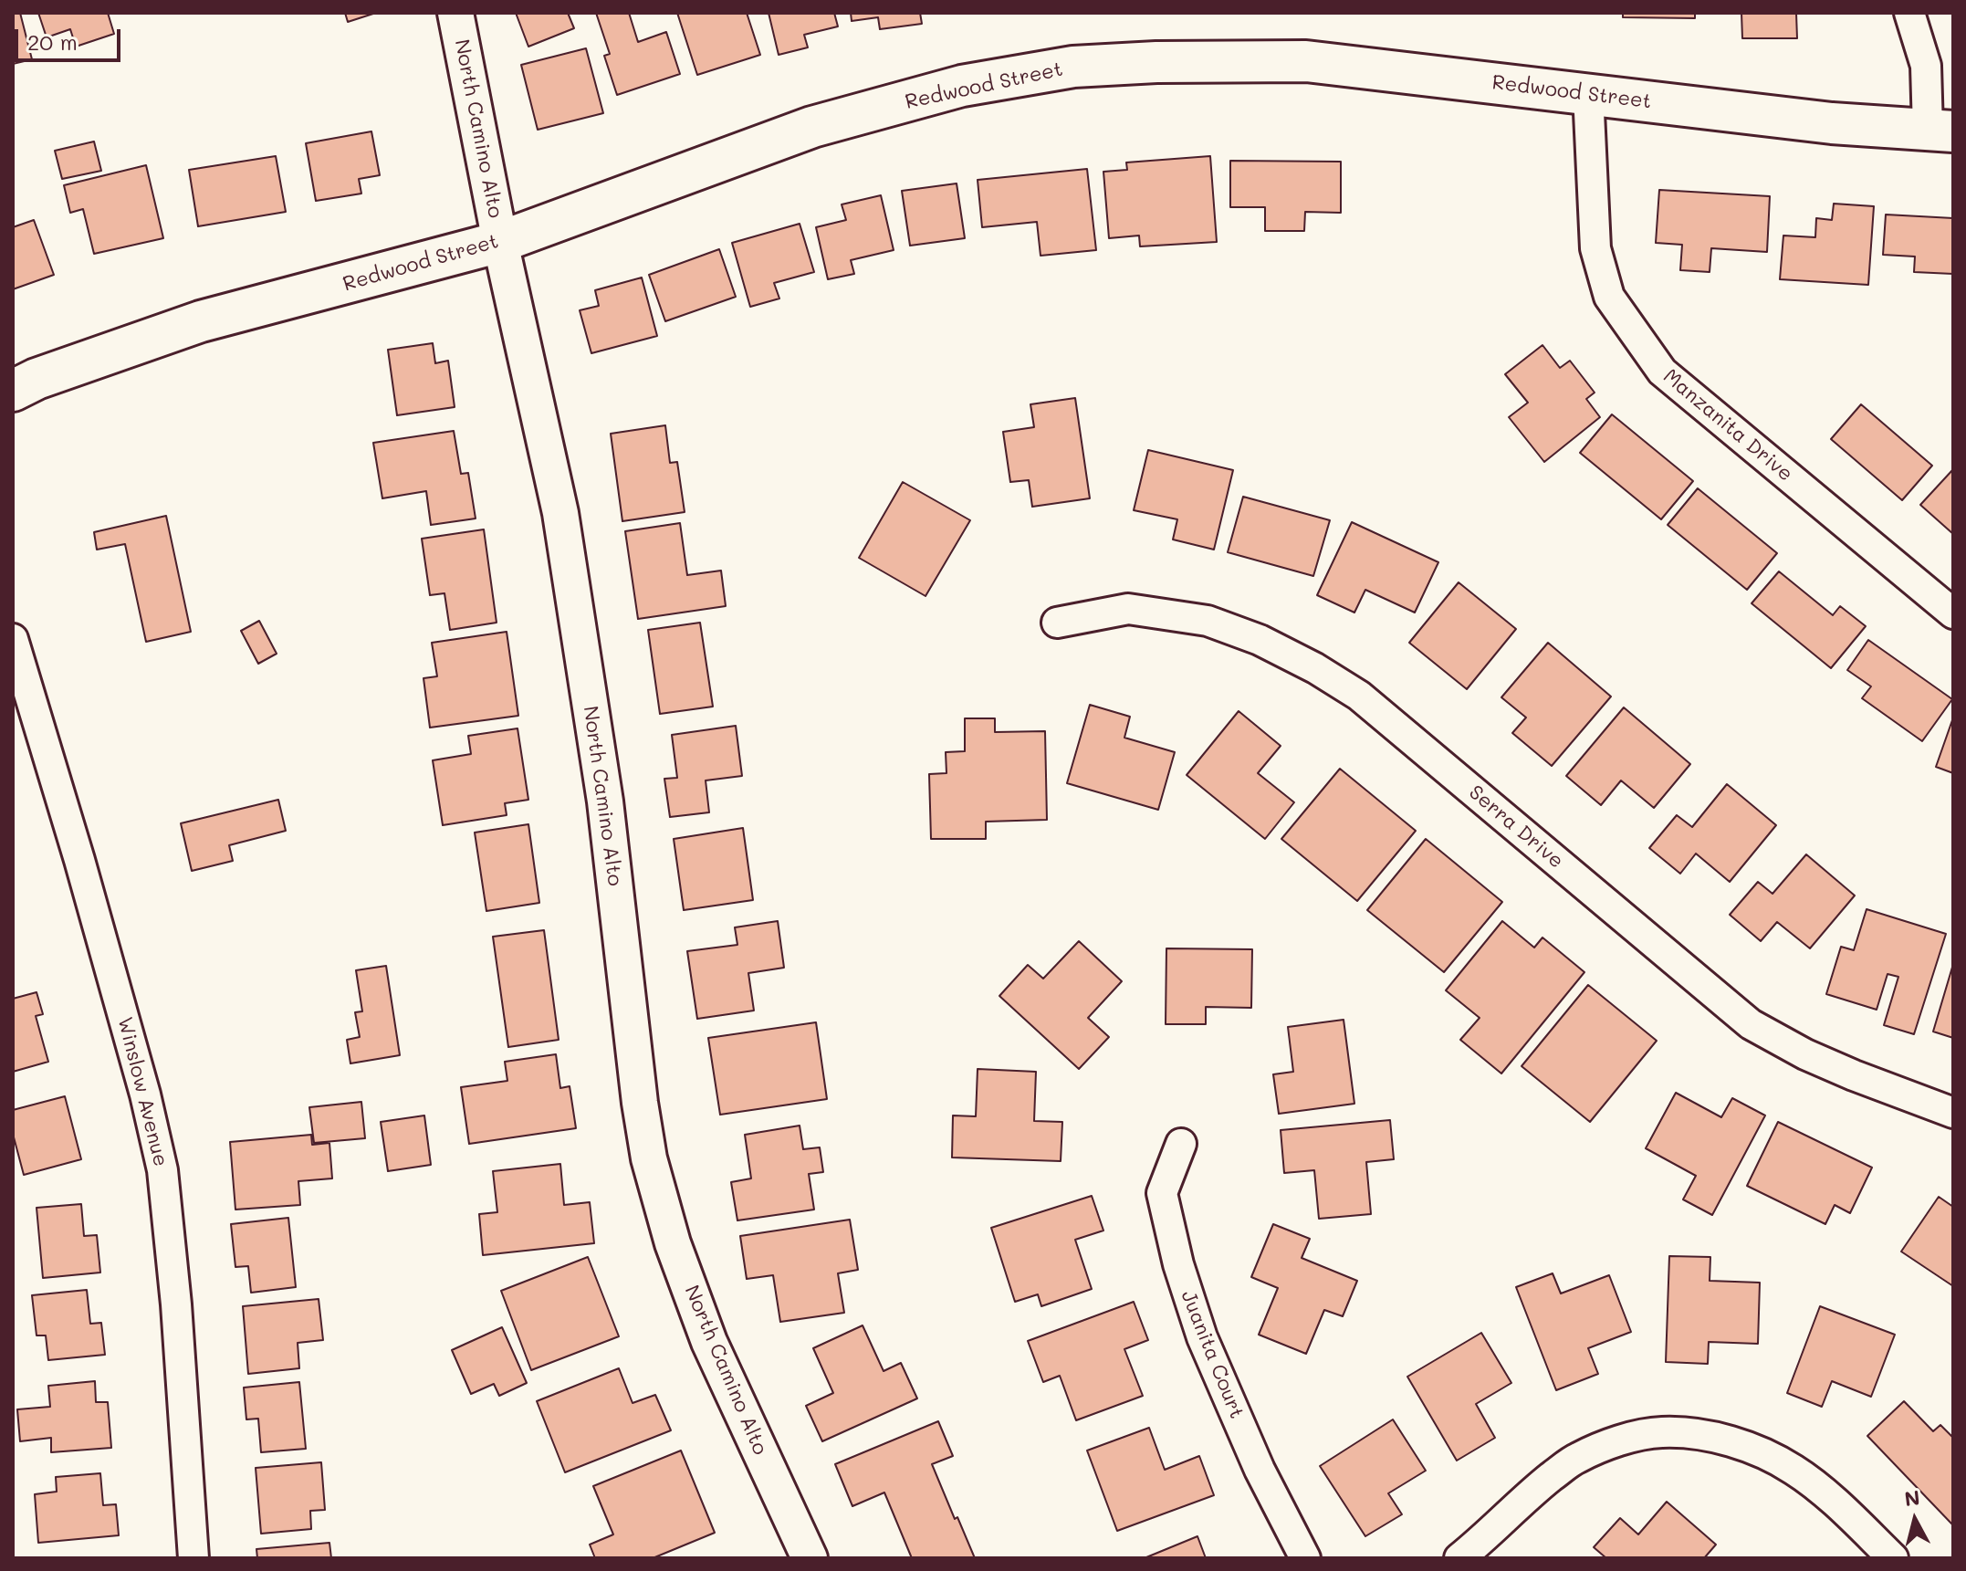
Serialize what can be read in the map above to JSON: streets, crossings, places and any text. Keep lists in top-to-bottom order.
{
  "streets": {
    "main road": ["Redwood Street"],
    "street": [
      "North Camino Alto",
      "Manzanita Drive",
      "Serra Drive",
      "Winslow Avenue",
      "Juanita Court"
    ]
  },
  "crossings": [
    ["Redwood Street", "North Camino Alto"],
    ["Redwood Street", "Manzanita Drive"]
  ],
  "scale_bar": "20 m",
  "north": "top"
}
